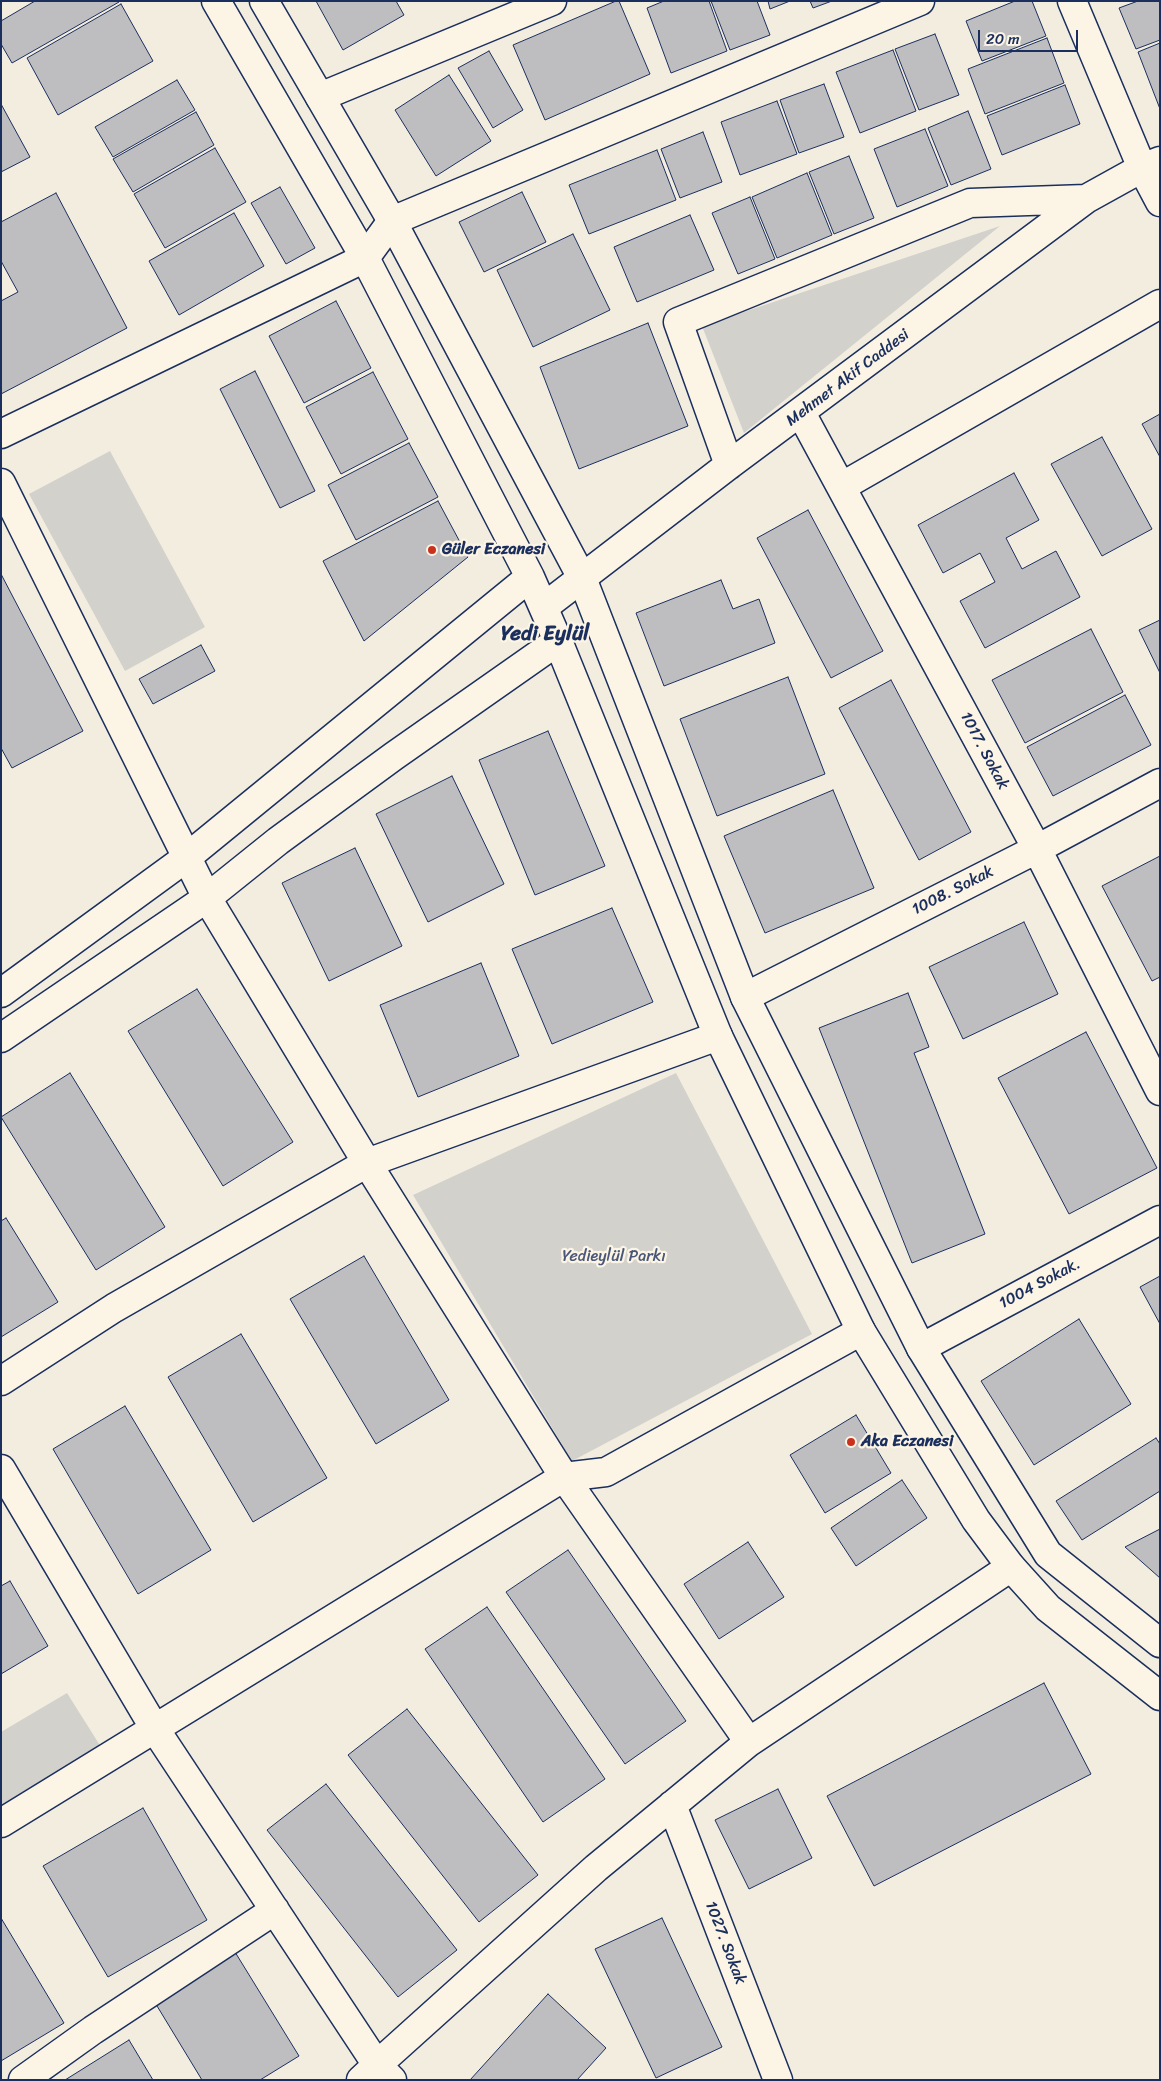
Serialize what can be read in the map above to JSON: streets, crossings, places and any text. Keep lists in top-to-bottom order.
{
  "streets": {
    "street": [
      "Mehmet Akif Caddesi",
      "1017. Sokak",
      "1008. Sokak",
      "1004 Sokak.",
      "1027. Sokak"
    ]
  },
  "crossings": [
    ["Mehmet Akif Caddesi", "1017. Sokak"],
    ["1017. Sokak", "1008. Sokak"]
  ],
  "districts": ["Yedi Eylül"],
  "parks": ["Yedieylül Parkı"],
  "places": ["Güler Eczanesi", "Aka Eczanesi"],
  "scale_bar": "20 m"
}
